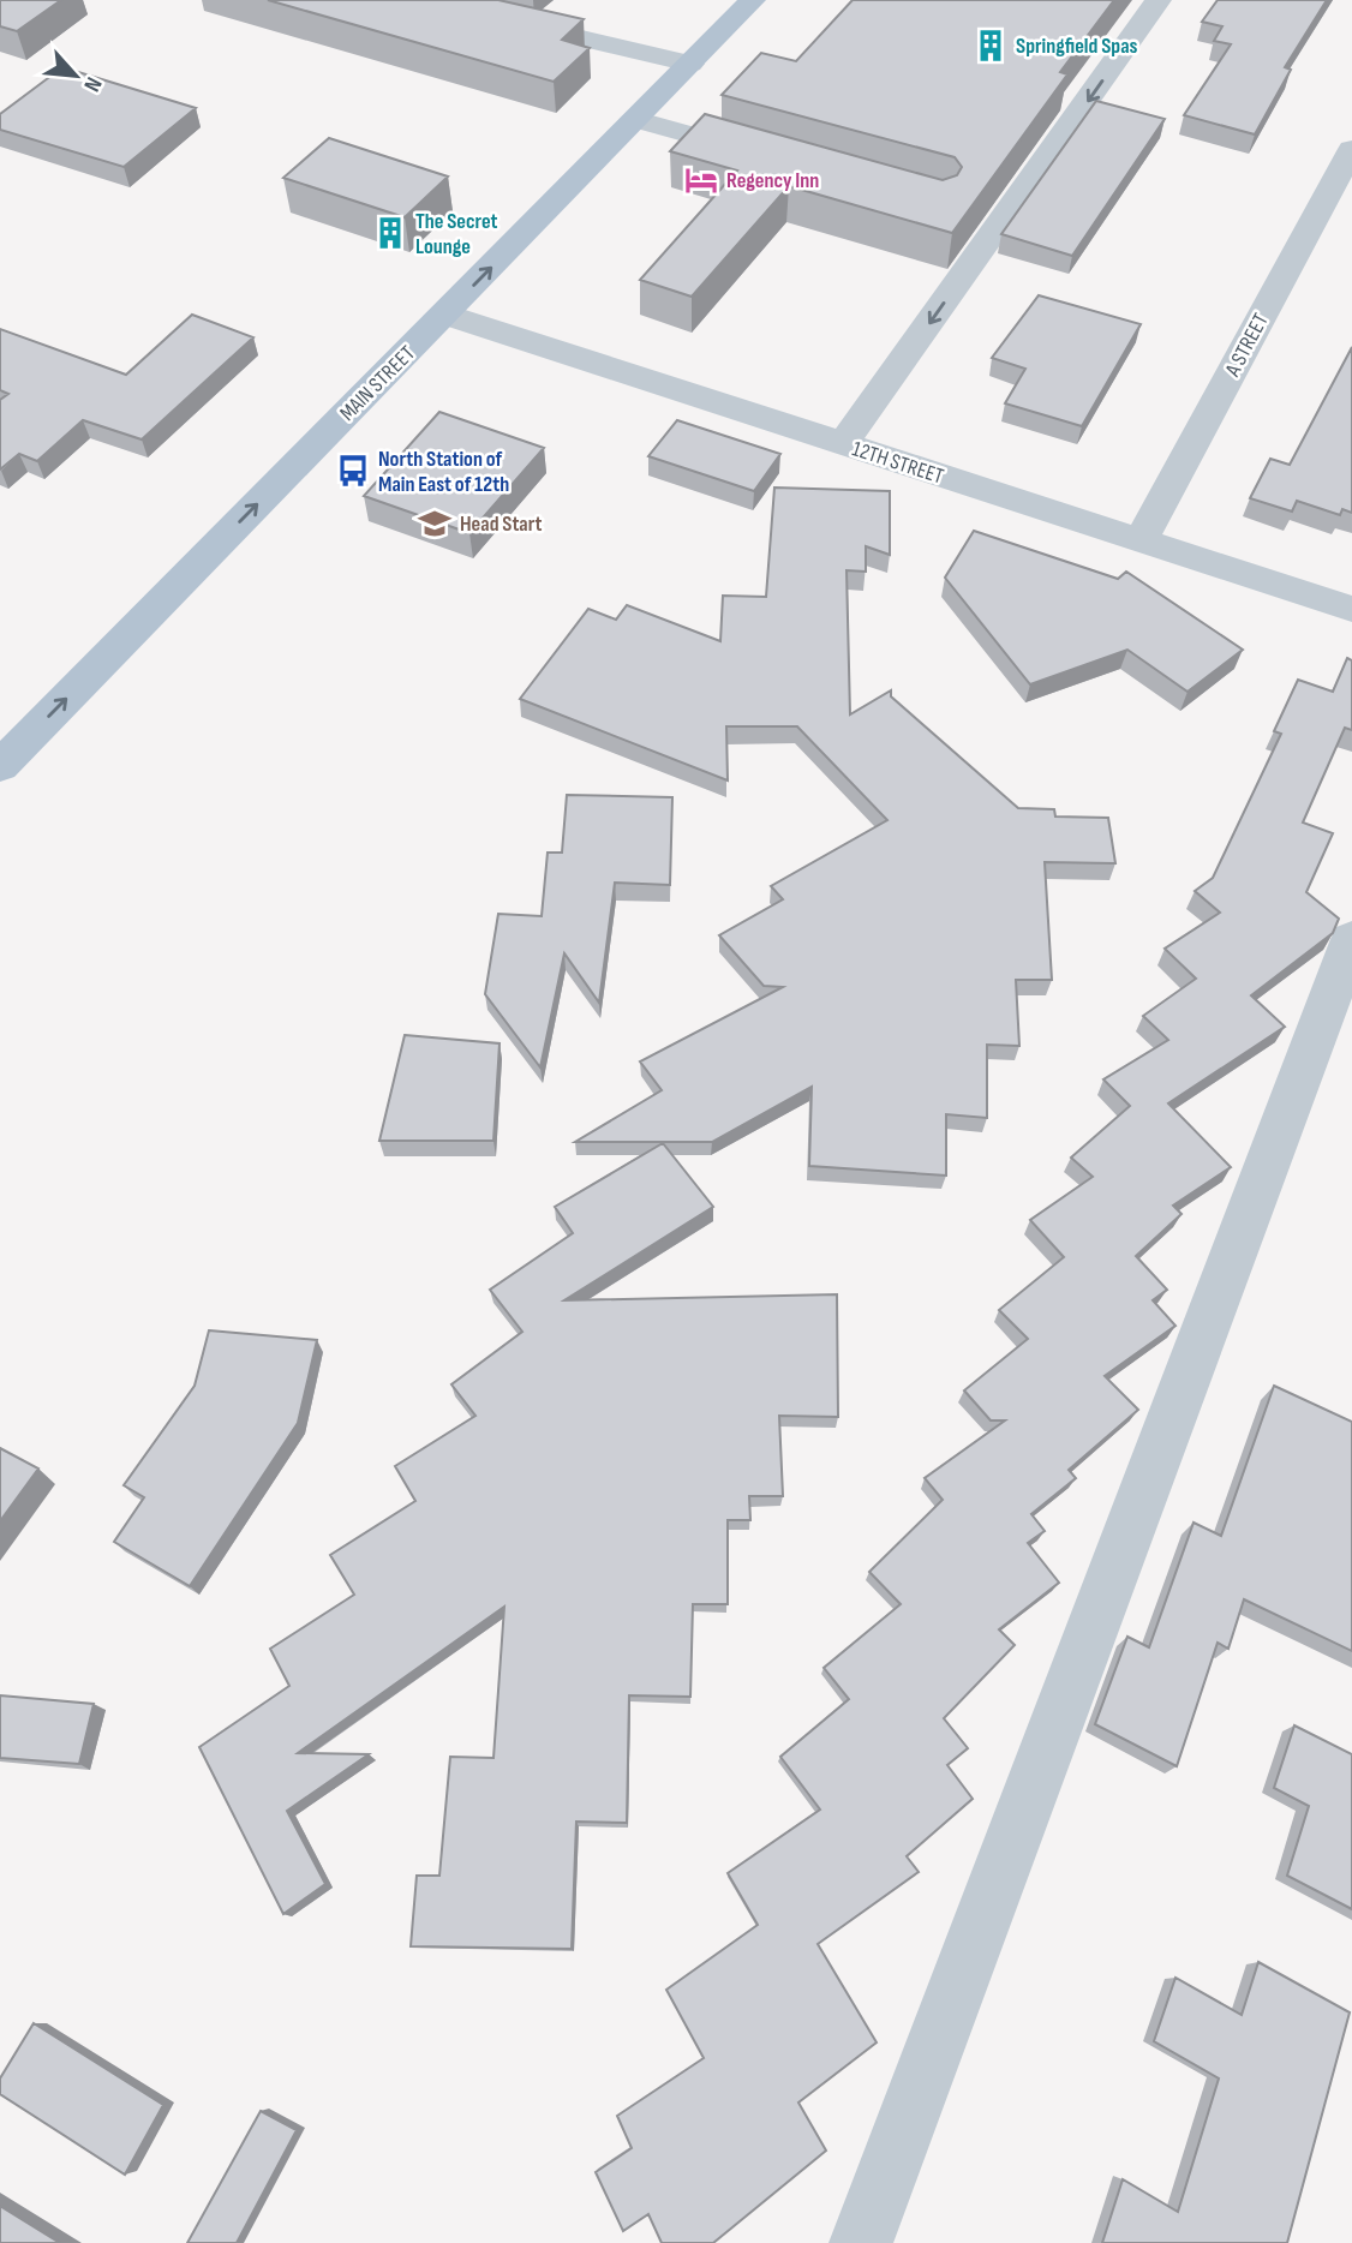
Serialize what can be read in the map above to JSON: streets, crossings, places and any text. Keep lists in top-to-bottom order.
{
  "streets": {
    "main road": ["MAIN STREET"],
    "street": ["A STREET", "12TH STREET"]
  },
  "crossings": [
    ["A STREET", "12TH STREET"],
    ["MAIN STREET", "12TH STREET"]
  ],
  "one_way": ["MAIN STREET"],
  "places": {
    "building": ["Springfield Spas", "The Secret Lounge"],
    "hotel": ["Regency Inn"],
    "bus stop": ["North Station of Main East of 12th"],
    "school or university": ["Head Start"]
  },
  "north": "bottom right"
}
